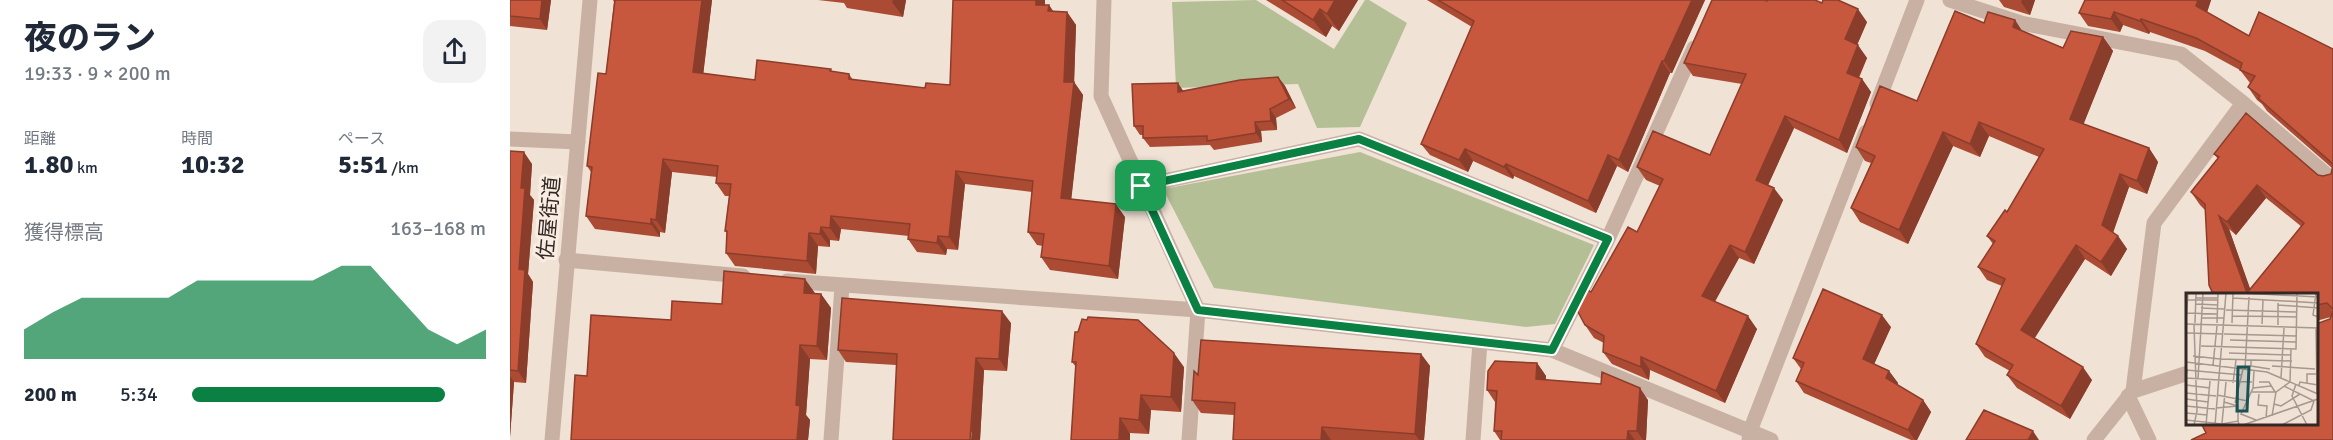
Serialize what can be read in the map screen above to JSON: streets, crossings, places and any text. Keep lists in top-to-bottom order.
{
  "streets": {
    "street": ["佐屋街道"]
  },
  "page": {
    "heading": ["夜のラン", "19:33 · 9 × 200 m"],
    "stats": [
      ["距離", "1.80 km"],
      ["時間", "10:32"],
      ["ペース", "5:51 /km"]
    ],
    "chart": ["獲得標高", "163–168 m"],
    "list": [
      {
        "name": "200 m",
        "note": "5:34"
      }
    ]
  }
}
